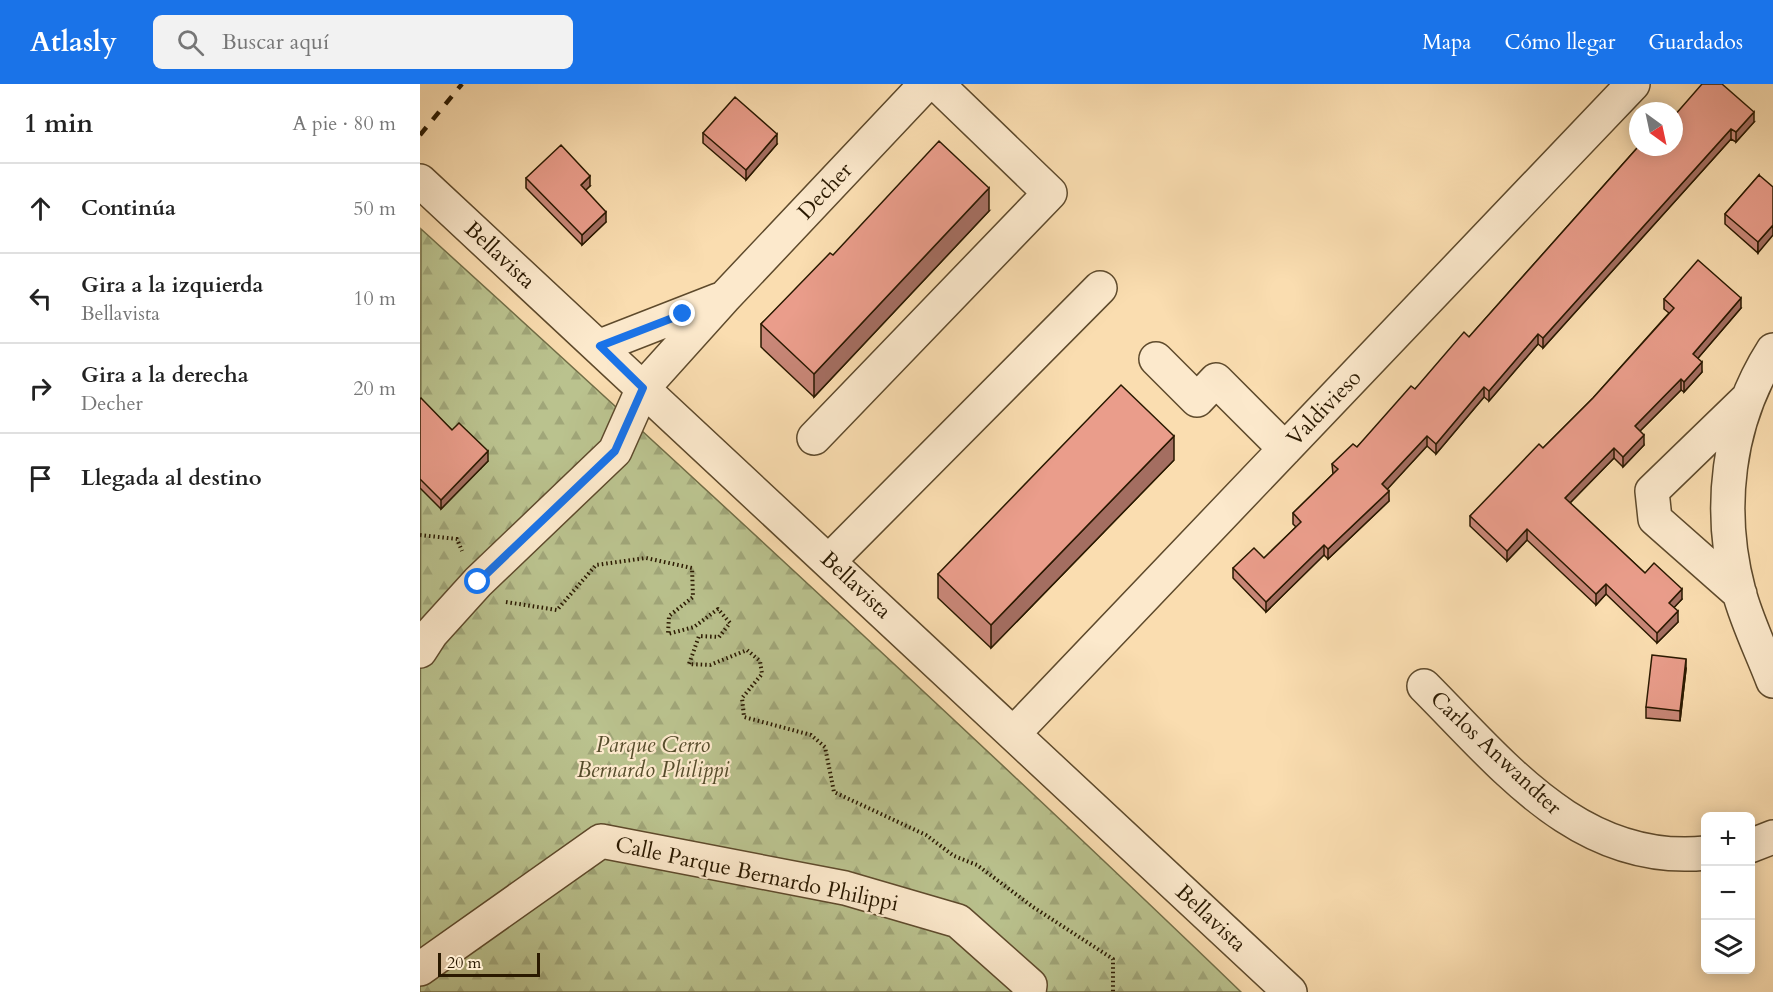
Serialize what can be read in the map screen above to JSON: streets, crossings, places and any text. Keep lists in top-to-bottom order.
{
  "streets": {
    "street": [
      "Decher",
      "Bellavista",
      "Valdivieso",
      "Carlos Anwandter",
      "Calle Parque Bernardo Philippi"
    ]
  },
  "crossings": [
    ["Decher", "Bellavista"],
    ["Bellavista", "Valdivieso"]
  ],
  "parks": ["Parque Cerro Bernardo Philippi"],
  "scale_bar": "20 m",
  "north": "bottom right",
  "page": {
    "header": "Atlasly",
    "search": "Buscar aquí",
    "nav": ["Mapa", "Cómo llegar", "Guardados"],
    "heading": ["1 min", "A pie · 80 m"],
    "list": [
      ["Continúa", "50 m"],
      ["Gira a la izquierda", "Bellavista", "10 m"],
      ["Gira a la derecha", "Decher", "20 m"],
      "Llegada al destino"
    ],
    "map_buttons": ["+", "−"],
    "scale": "20 m"
  }
}
